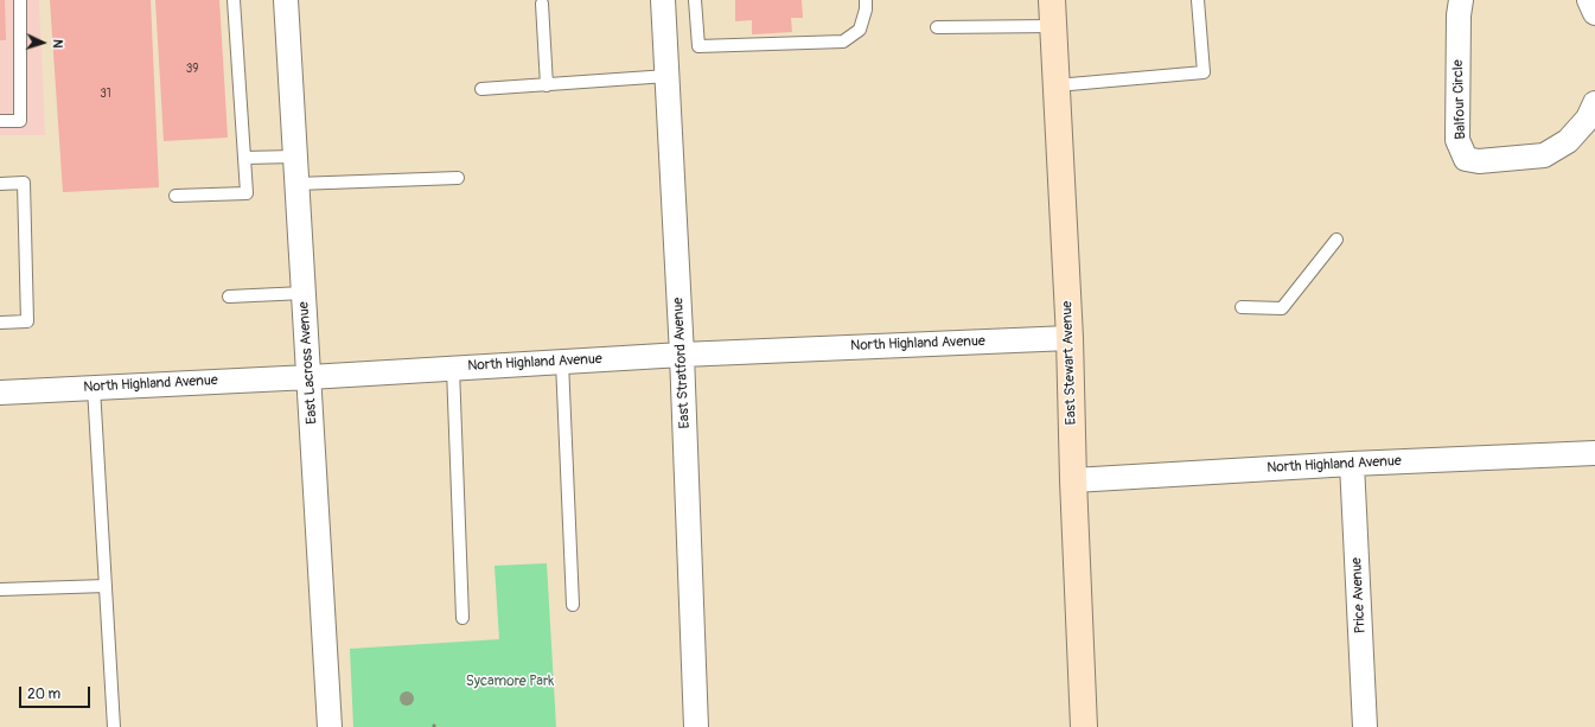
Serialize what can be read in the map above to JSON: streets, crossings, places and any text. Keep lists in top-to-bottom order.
{
  "streets": {
    "street": [
      "Balfour Circle",
      "North Highland Avenue",
      "East Lacross Avenue",
      "East Stratford Avenue",
      "East Stewart Avenue",
      "Price Avenue"
    ]
  },
  "crossings": [
    ["North Highland Avenue", "East Lacross Avenue"],
    ["North Highland Avenue", "East Stratford Avenue"],
    ["North Highland Avenue", "East Stewart Avenue"],
    ["North Highland Avenue", "Price Avenue"]
  ],
  "parks": ["Sycamore Park"],
  "house_numbers": ["39", "31"],
  "scale_bar": "20 m",
  "north": "right"
}
